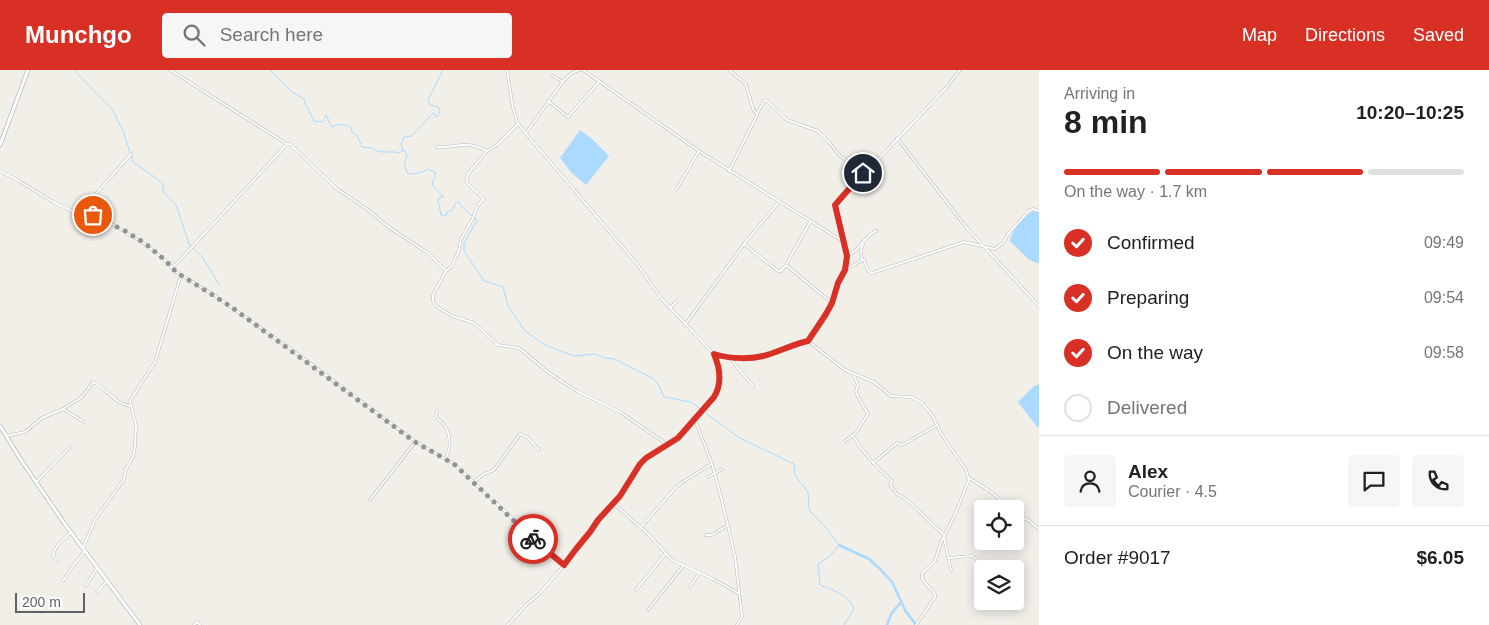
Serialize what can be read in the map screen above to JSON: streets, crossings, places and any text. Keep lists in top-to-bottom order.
{
  "scale_bar": "200 m",
  "page": {
    "header": "Munchgo",
    "search": "Search here",
    "nav": ["Map", "Directions", "Saved"],
    "heading": ["8 min", "Arriving in", "10:20–10:25"],
    "panel": [
      "Alex",
      "Courier · 4.5",
      "Order #9017",
      "$6.05"
    ],
    "bar": "On the way · 1.7 km",
    "list": [
      ["Confirmed", "09:49"],
      ["Preparing", "09:54"],
      ["On the way", "09:58"],
      "Delivered"
    ],
    "scale": "200 m"
  }
}
